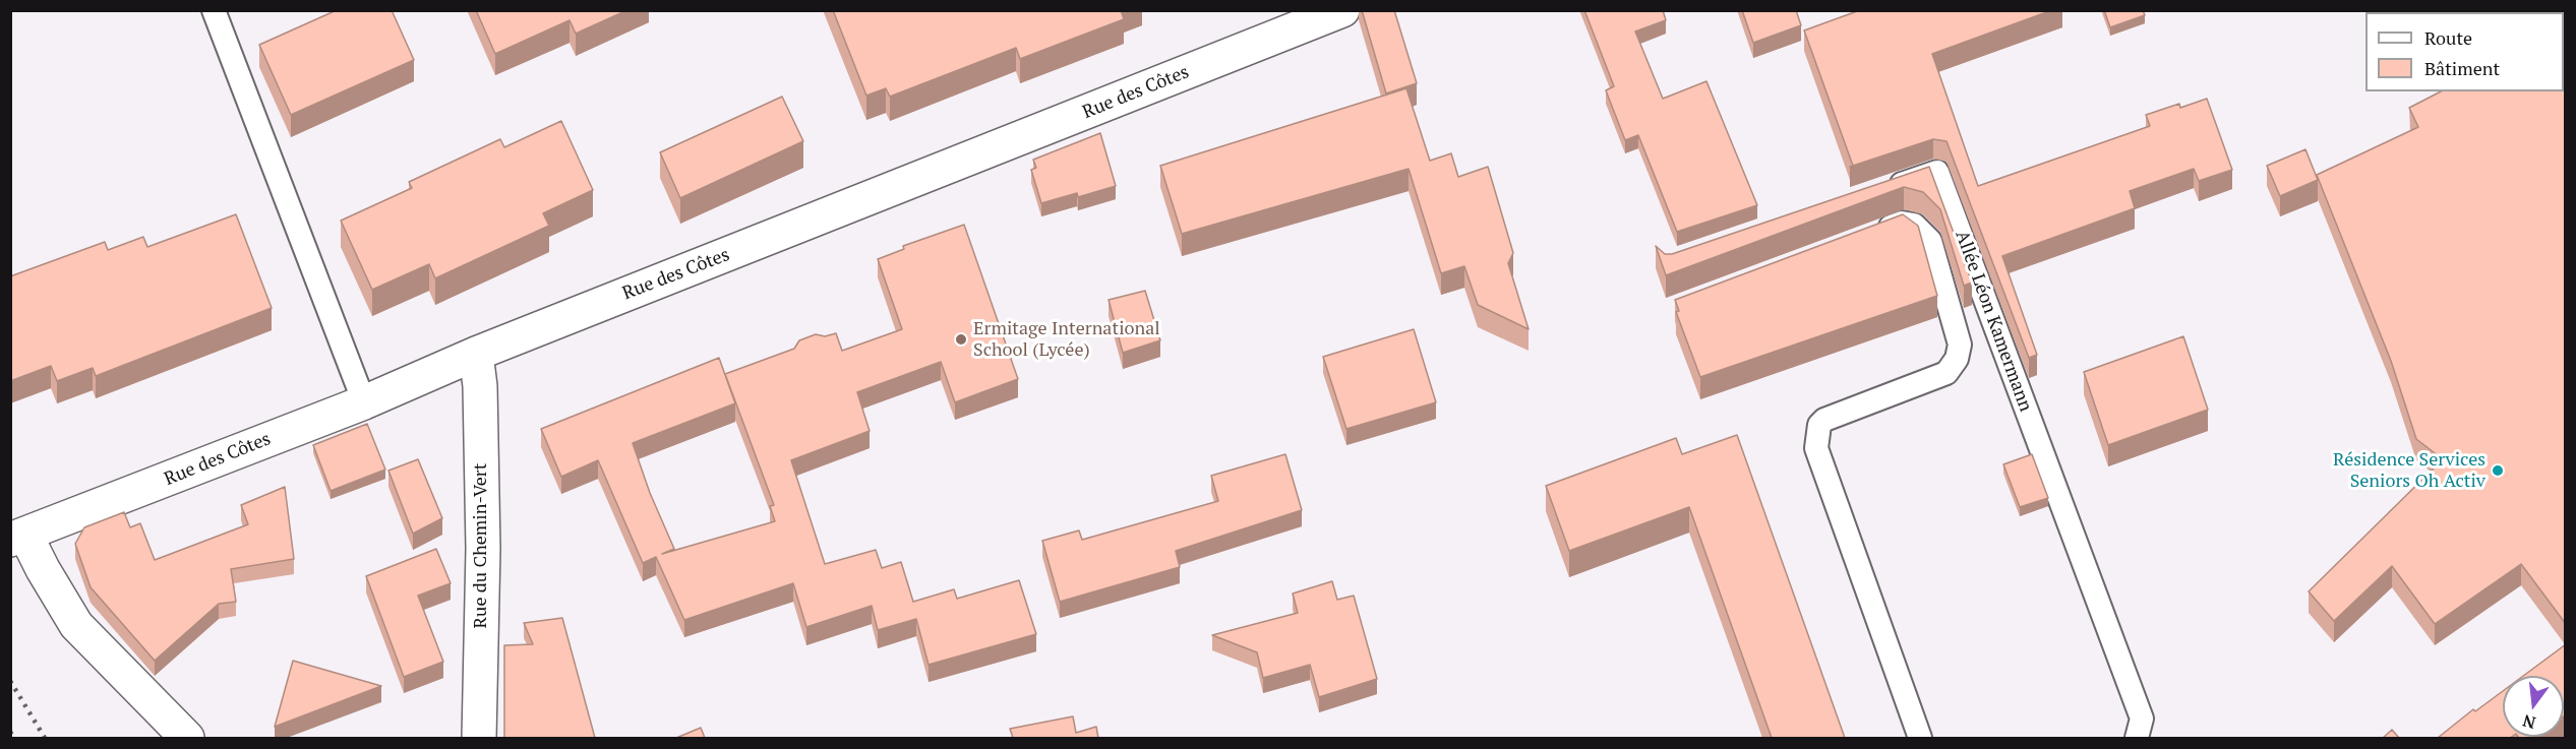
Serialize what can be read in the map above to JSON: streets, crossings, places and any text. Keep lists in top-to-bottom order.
{
  "streets": {
    "street": ["Rue des Côtes", "Rue du Chemin-Vert"],
    "lane": ["Allée Léon Kamermann"]
  },
  "crossings": [
    ["Rue des Côtes", "Rue du Chemin-Vert"]
  ],
  "places": ["Ermitage International School (Lycée)", "Résidence Services Seniors Oh Activ"],
  "legend": ["Route", "Bâtiment"],
  "north": "bottom"
}
